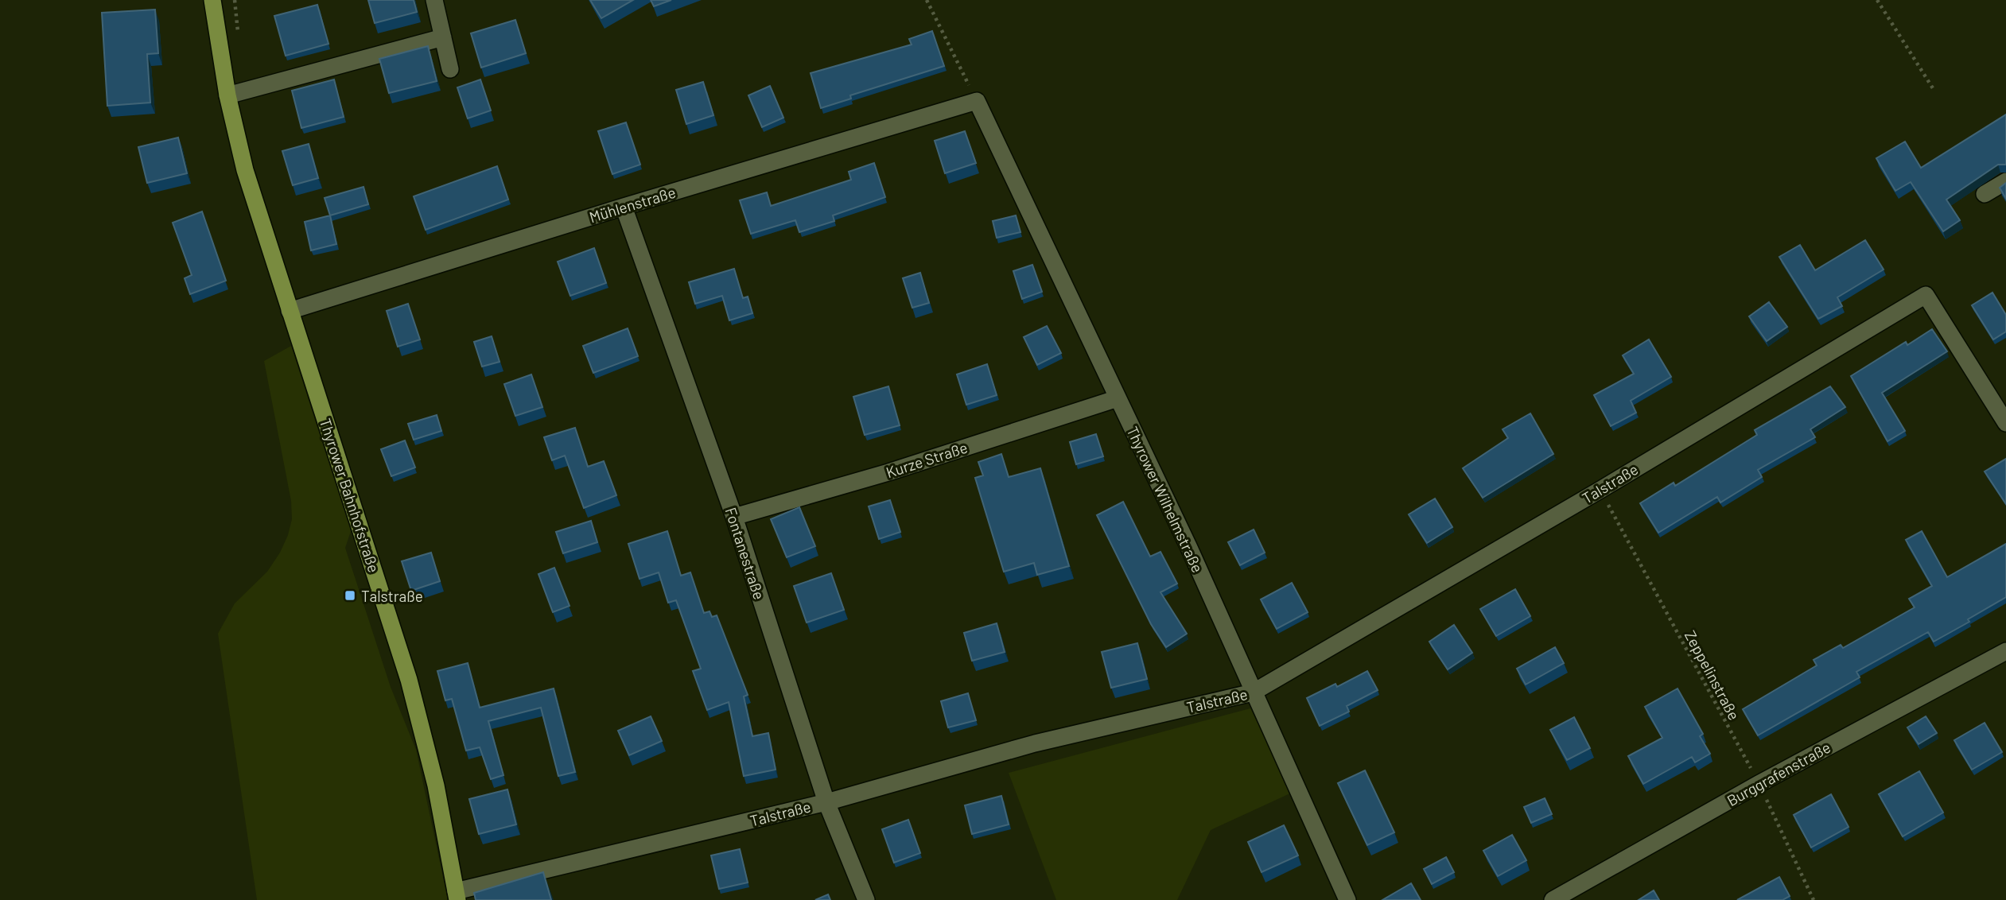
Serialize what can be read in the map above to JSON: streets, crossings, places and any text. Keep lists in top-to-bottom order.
{
  "streets": {
    "main road": ["Thyrower Bahnhofstraße"],
    "street": [
      "Mühlenstraße",
      "Kurze Straße",
      "Talstraße",
      "Thyrower Wilhelmstraße",
      "Fontanestraße",
      "Burggrafenstraße"
    ],
    "path": ["Zeppelinstraße"]
  },
  "crossings": [
    ["Mühlenstraße", "Thyrower Bahnhofstraße"],
    ["Mühlenstraße", "Thyrower Wilhelmstraße"],
    ["Mühlenstraße", "Fontanestraße"],
    ["Kurze Straße", "Thyrower Wilhelmstraße"],
    ["Kurze Straße", "Fontanestraße"],
    ["Talstraße", "Thyrower Bahnhofstraße"],
    ["Talstraße", "Thyrower Wilhelmstraße"],
    ["Talstraße", "Fontanestraße"],
    ["Talstraße", "Zeppelinstraße"],
    ["Zeppelinstraße", "Burggrafenstraße"]
  ],
  "places": {
    "transit": ["Talstraße"]
  }
}
